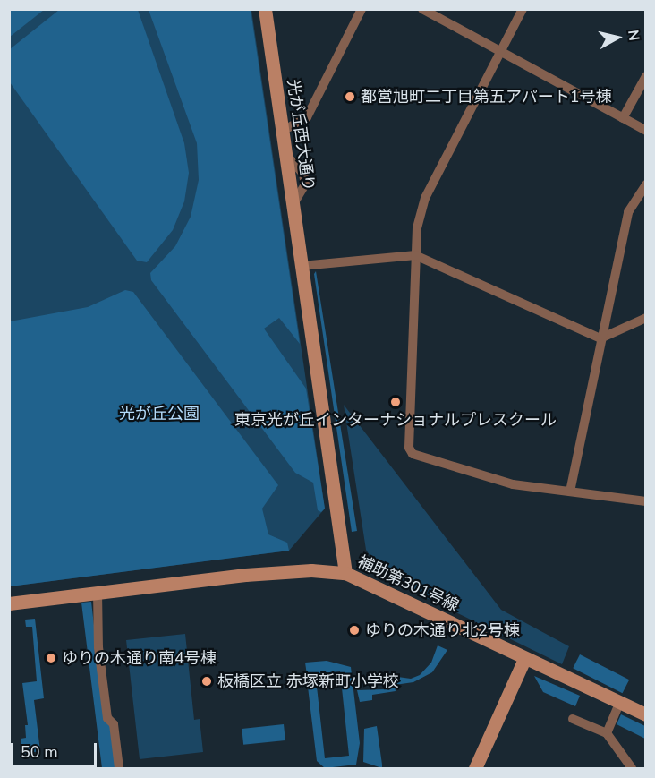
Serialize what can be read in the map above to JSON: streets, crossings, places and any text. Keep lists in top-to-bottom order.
{
  "streets": {
    "street": ["光が丘西大通り", "補助第301号線"]
  },
  "crossings": [
    ["光が丘西大通り", "補助第301号線"]
  ],
  "parks": ["光が丘公園"],
  "places": [
    "都営旭町二丁目第五アパート1号棟",
    "東京光が丘インターナショナルプレスクール",
    "ゆりの木通り北2号棟",
    "ゆりの木通り南4号棟",
    "板橋区立 赤塚新町小学校"
  ],
  "scale_bar": "50 m",
  "north": "right"
}
